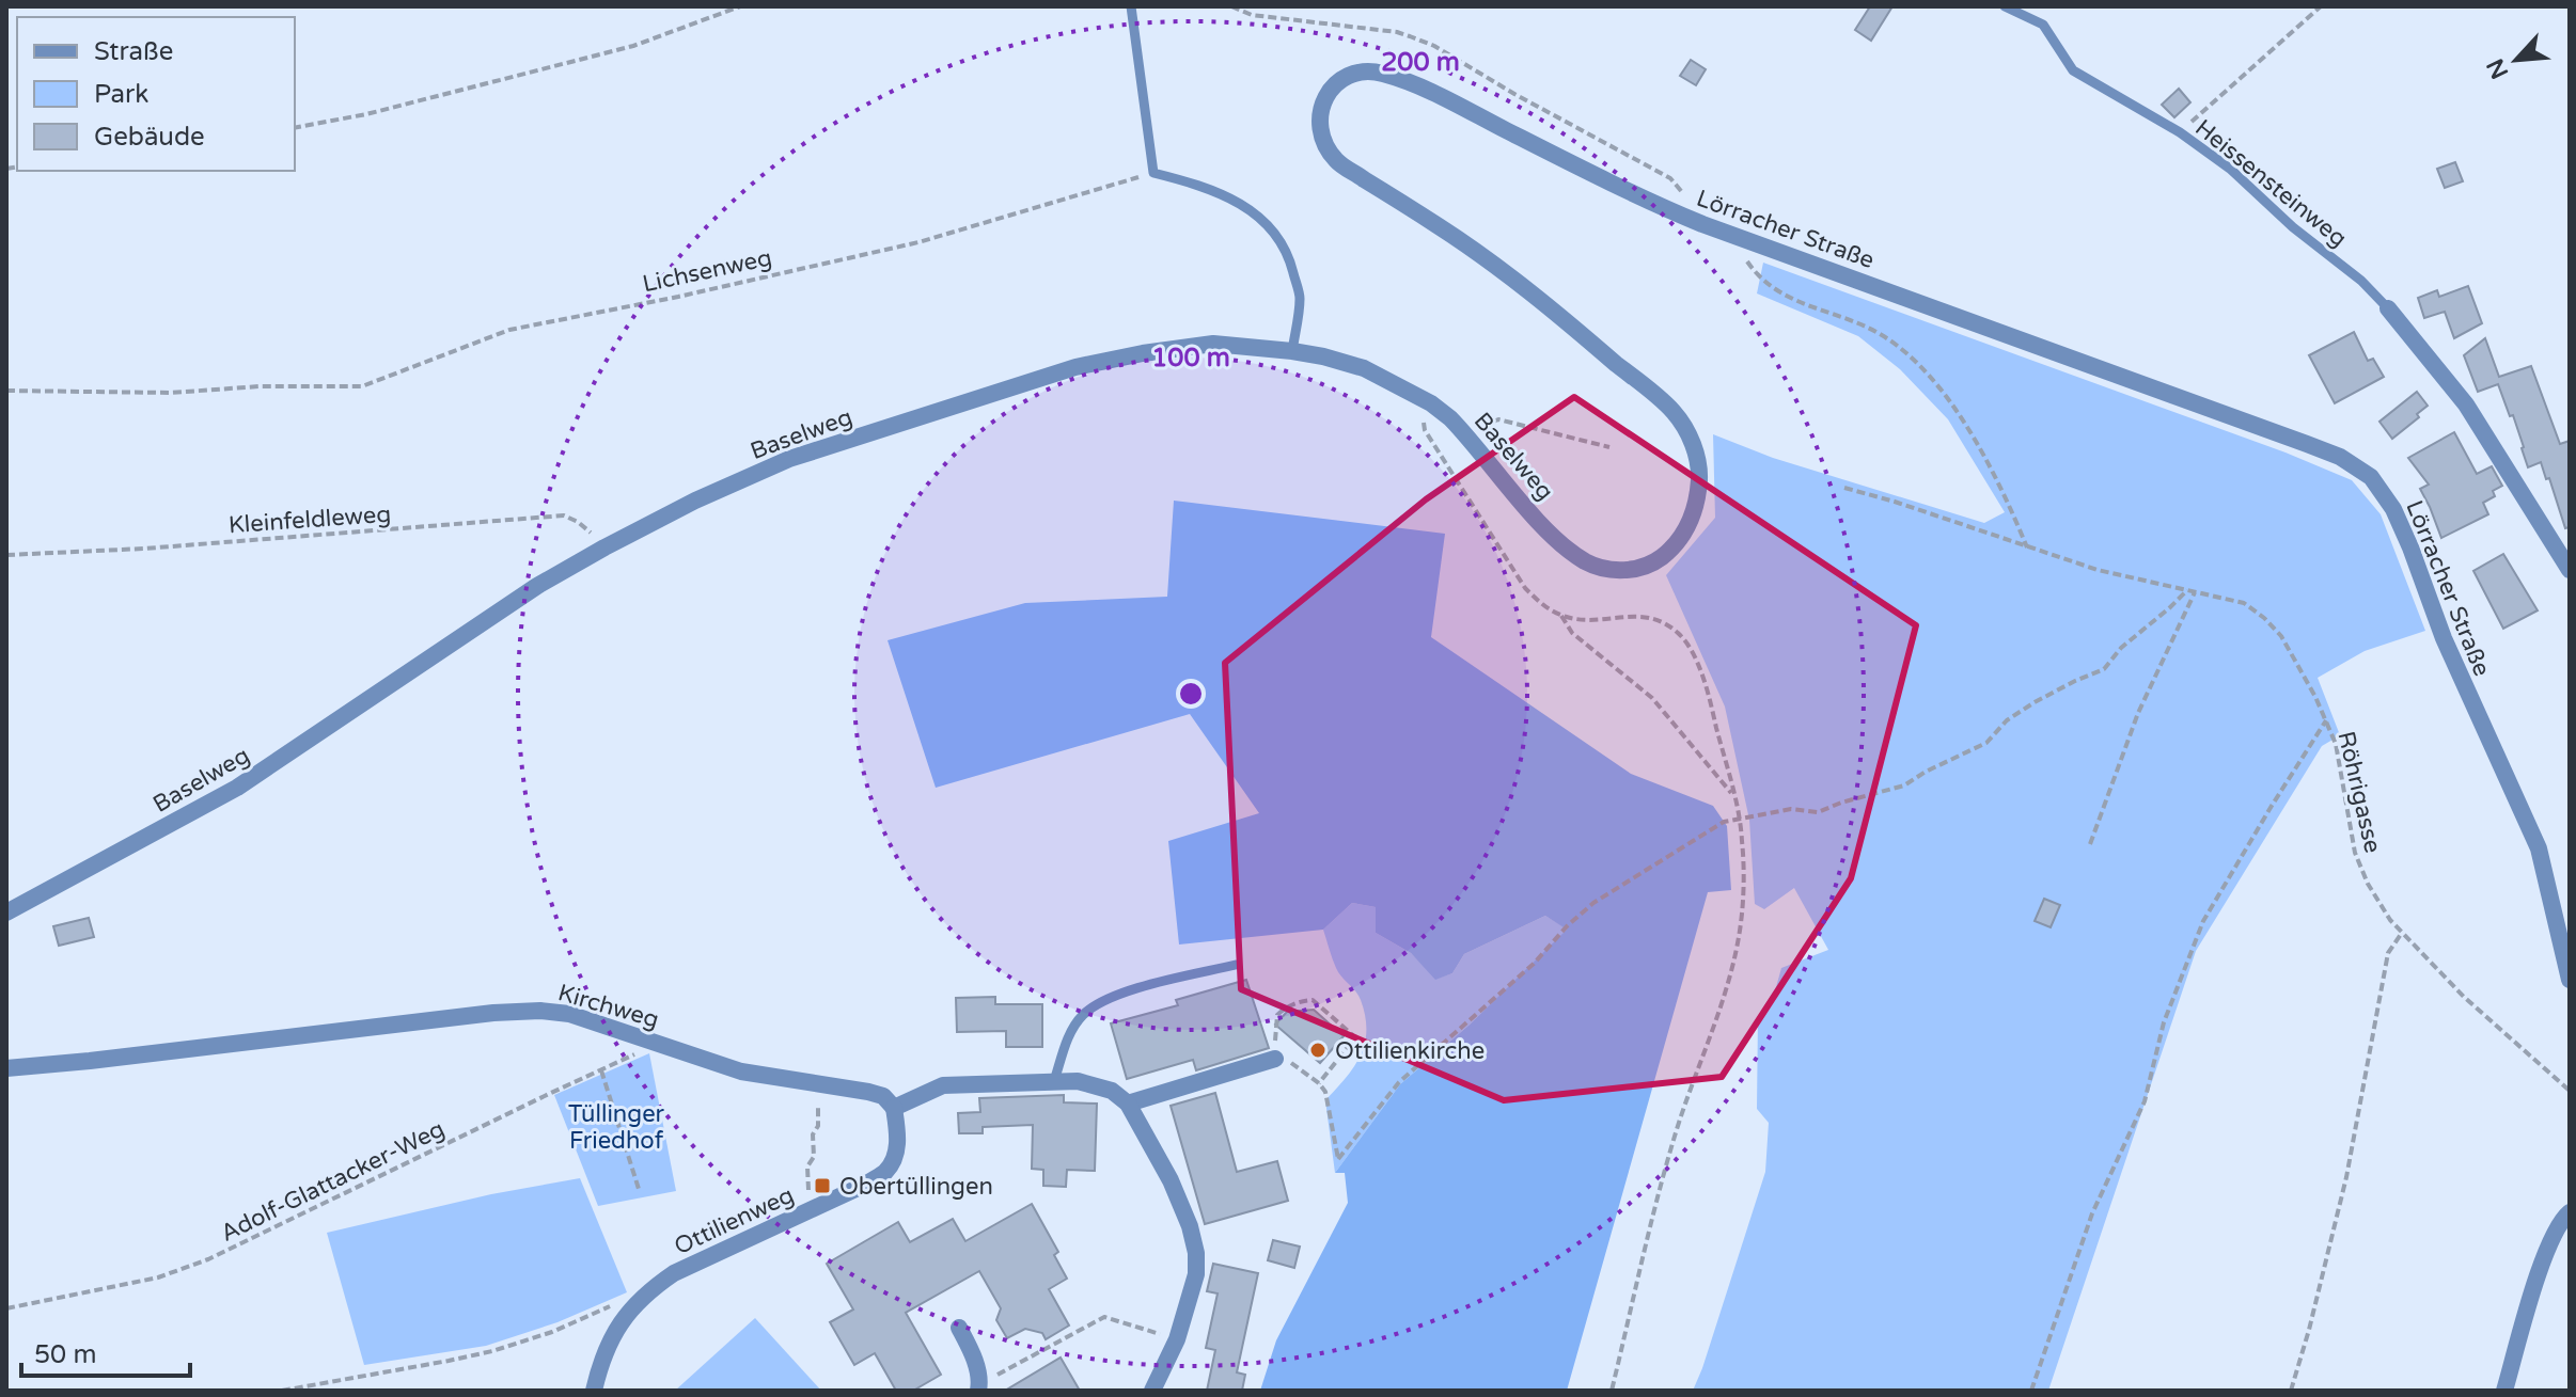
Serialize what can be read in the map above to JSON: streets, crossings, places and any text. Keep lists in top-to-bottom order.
{
  "streets": {
    "street": [
      "Lörracher Straße",
      "Baselweg",
      "Kirchweg",
      "Ottilienweg"
    ],
    "lane": ["Heissensteinweg"],
    "path": [
      "Lichsenweg",
      "Kleinfeldleweg",
      "Röhrigasse",
      "Adolf-Glattacker-Weg"
    ]
  },
  "crossings": [
    ["Lörracher Straße", "Baselweg"],
    ["Baselweg", "Kleinfeldleweg"],
    ["Kirchweg", "Adolf-Glattacker-Weg"],
    ["Kirchweg", "Ottilienweg"]
  ],
  "parks": ["Tüllinger Friedhof"],
  "places": {
    "other": ["Ottilienkirche"],
    "transit": ["Obertüllingen"]
  },
  "legend": ["Straße", "Park", "Gebäude"],
  "scale_bar": "50 m",
  "north": "bottom left",
  "rings": ["200 m", "100 m"]
}
